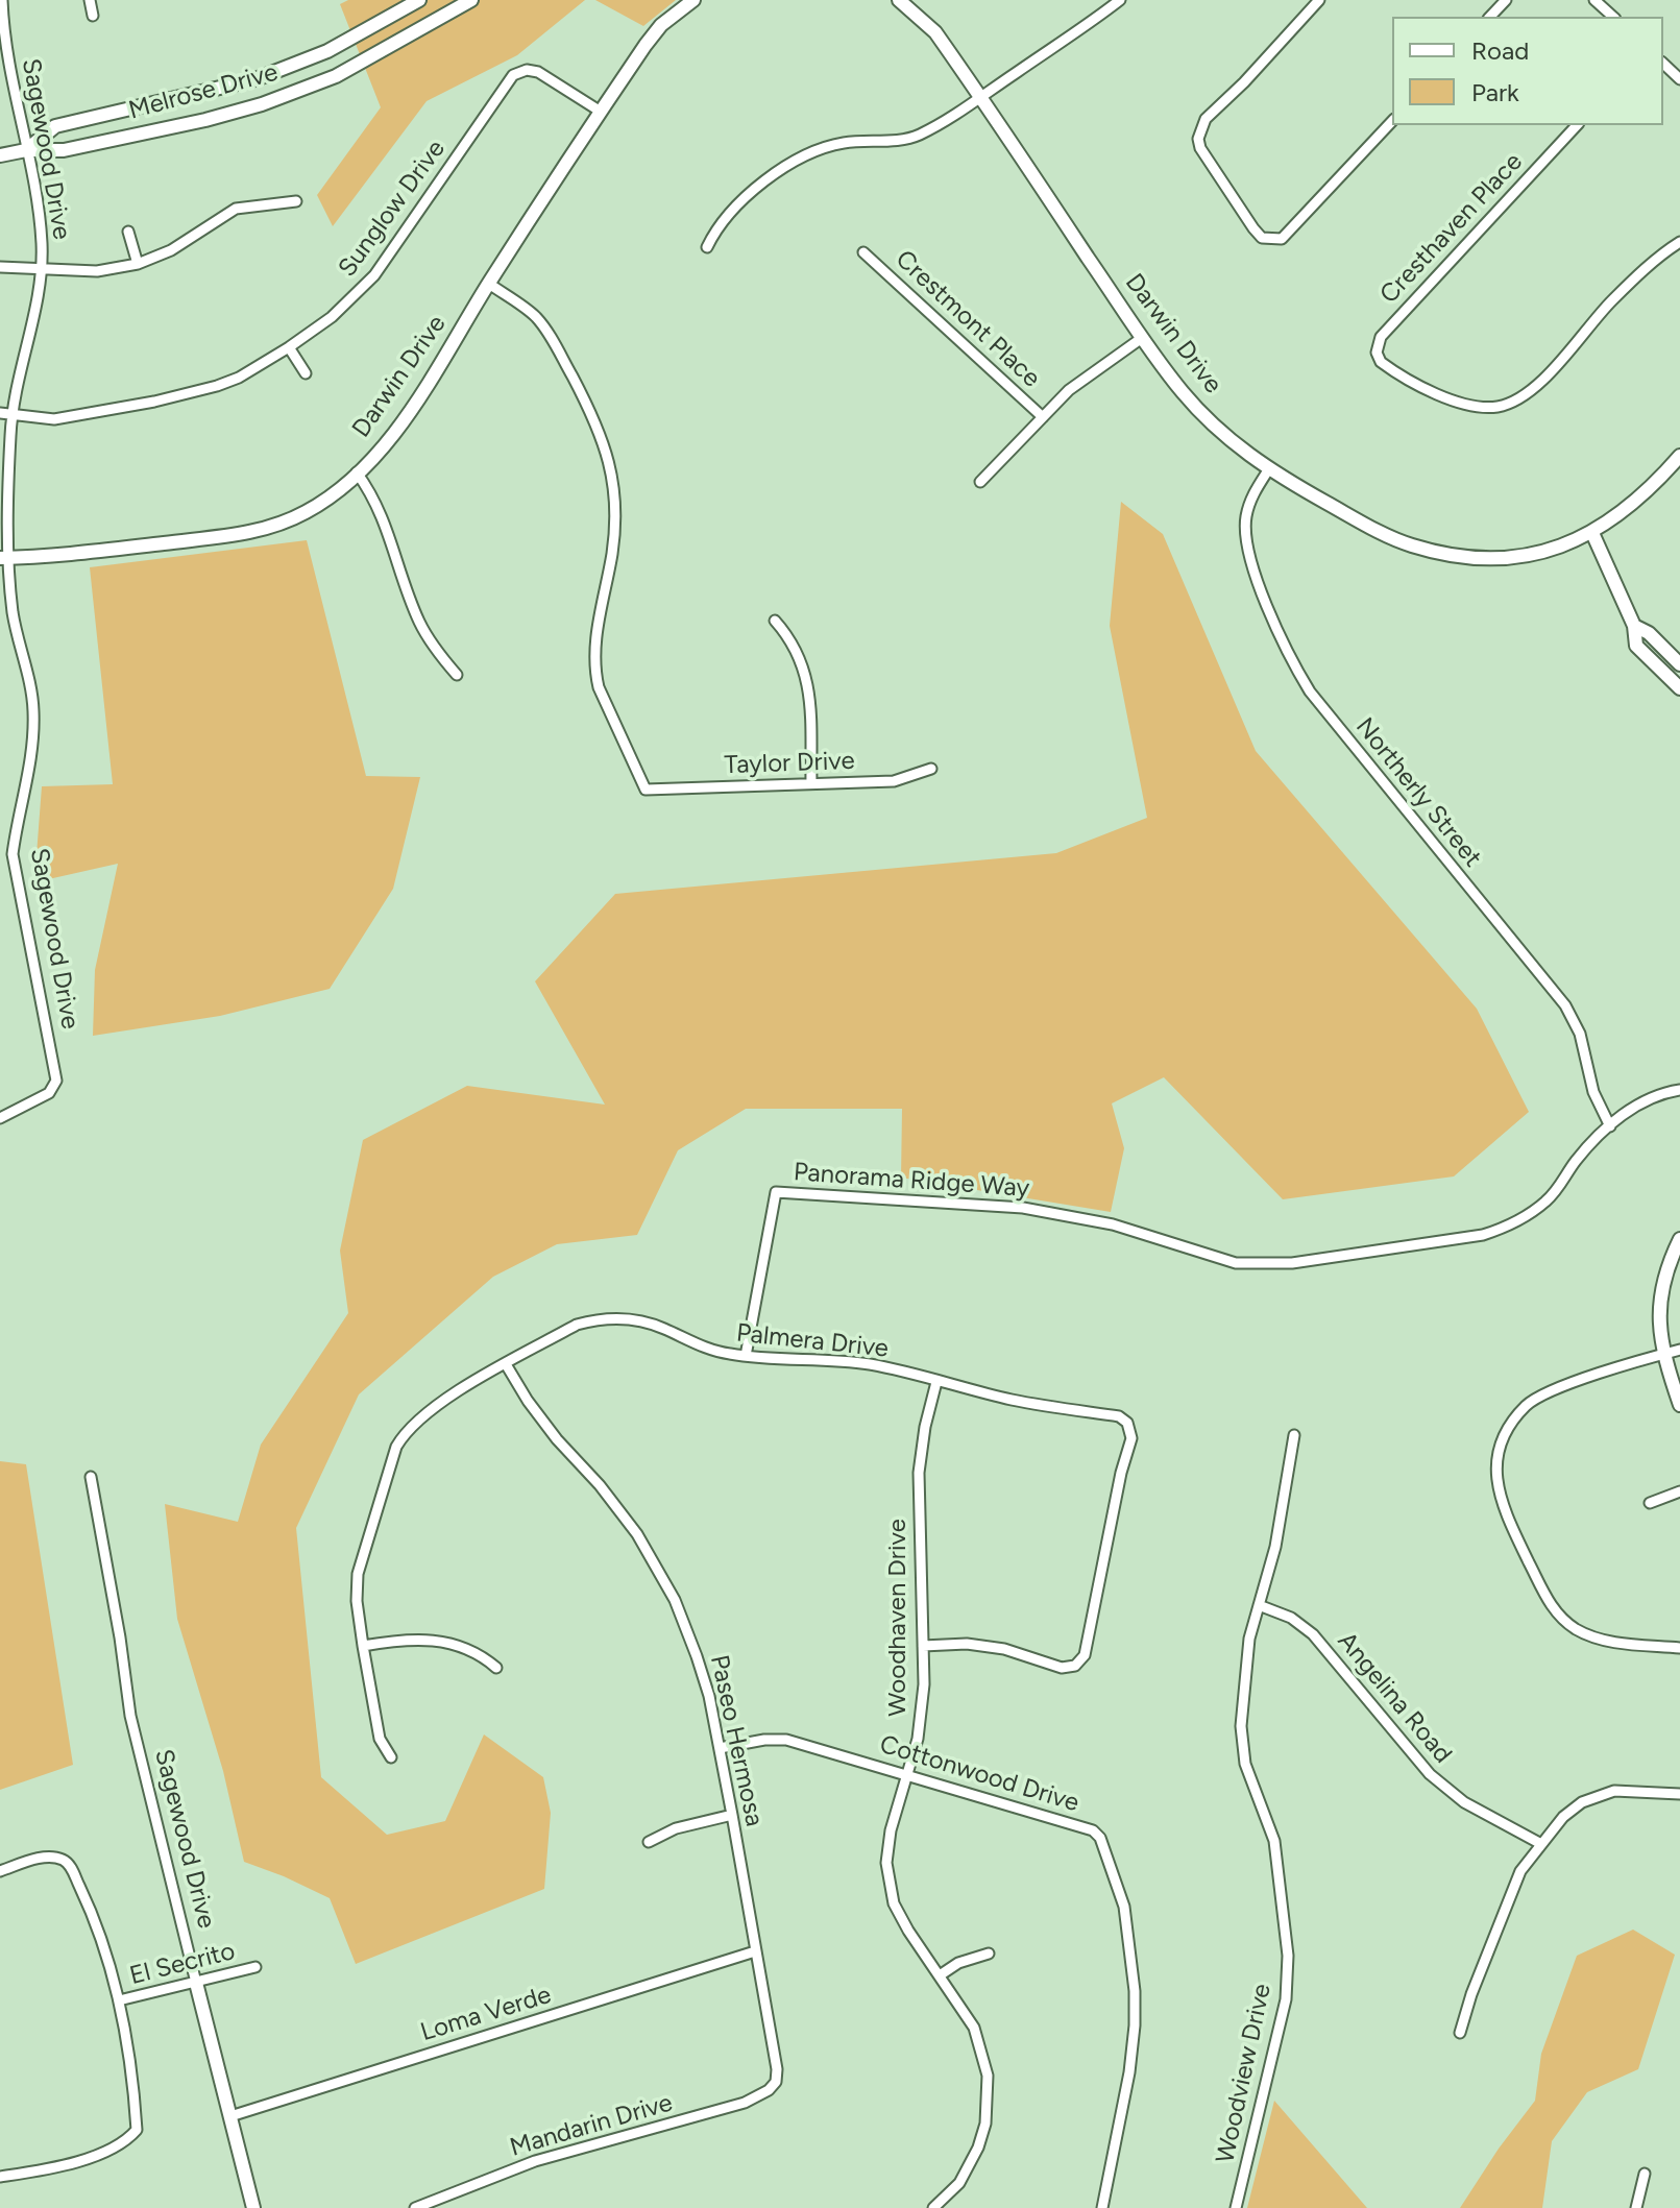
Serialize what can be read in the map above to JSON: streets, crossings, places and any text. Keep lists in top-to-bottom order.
{
  "streets": {
    "street": [
      "Melrose Drive",
      "Sagewood Drive",
      "Sunglow Drive",
      "Cresthaven Place",
      "Crestmont Place",
      "Darwin Drive",
      "Taylor Drive",
      "Northerly Street",
      "Panorama Ridge Way",
      "Palmera Drive",
      "Woodhaven Drive",
      "Angelina Road",
      "Paseo Hermosa",
      "Cottonwood Drive",
      "El Secrito",
      "Loma Verde",
      "Woodview Drive",
      "Mandarin Drive"
    ]
  },
  "crossings": [
    ["Melrose Drive", "Sagewood Drive"],
    ["Sagewood Drive", "Sunglow Drive"],
    ["Sagewood Drive", "Darwin Drive"],
    ["Sagewood Drive", "El Secrito"],
    ["Sagewood Drive", "Loma Verde"],
    ["Sunglow Drive", "Darwin Drive"],
    ["Darwin Drive", "Taylor Drive"],
    ["Darwin Drive", "Northerly Street"],
    ["Northerly Street", "Panorama Ridge Way"],
    ["Panorama Ridge Way", "Palmera Drive"],
    ["Palmera Drive", "Woodhaven Drive"],
    ["Palmera Drive", "Paseo Hermosa"],
    ["Woodhaven Drive", "Cottonwood Drive"],
    ["Angelina Road", "Woodview Drive"],
    ["Paseo Hermosa", "Cottonwood Drive"],
    ["Paseo Hermosa", "Loma Verde"],
    ["Paseo Hermosa", "Mandarin Drive"]
  ],
  "legend": ["Road", "Park"]
}
